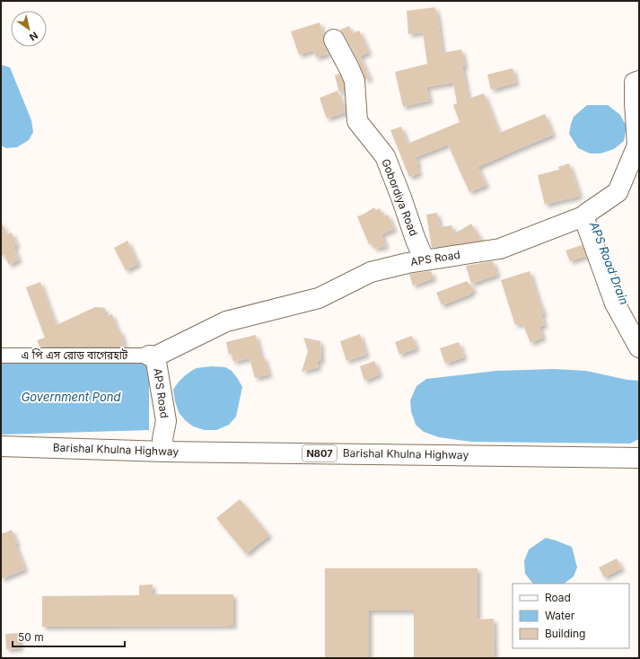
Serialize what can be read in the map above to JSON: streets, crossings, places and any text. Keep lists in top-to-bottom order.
{
  "streets": {
    "main road": [
      "Gobordiya Road",
      "APS Road",
      "Barishal Khulna Highway",
      "N807"
    ],
    "street": ["এ পি এস রোড বাগেরহাট"]
  },
  "crossings": [
    ["Gobordiya Road", "APS Road"],
    ["APS Road", "এ পি এস রোড বাগেরহাট"],
    ["APS Road", "Barishal Khulna Highway"]
  ],
  "water": ["APS Road Drain", "Government Pond"],
  "legend": ["Road", "Water", "Building"],
  "scale_bar": "50 m",
  "north": "bottom right"
}
